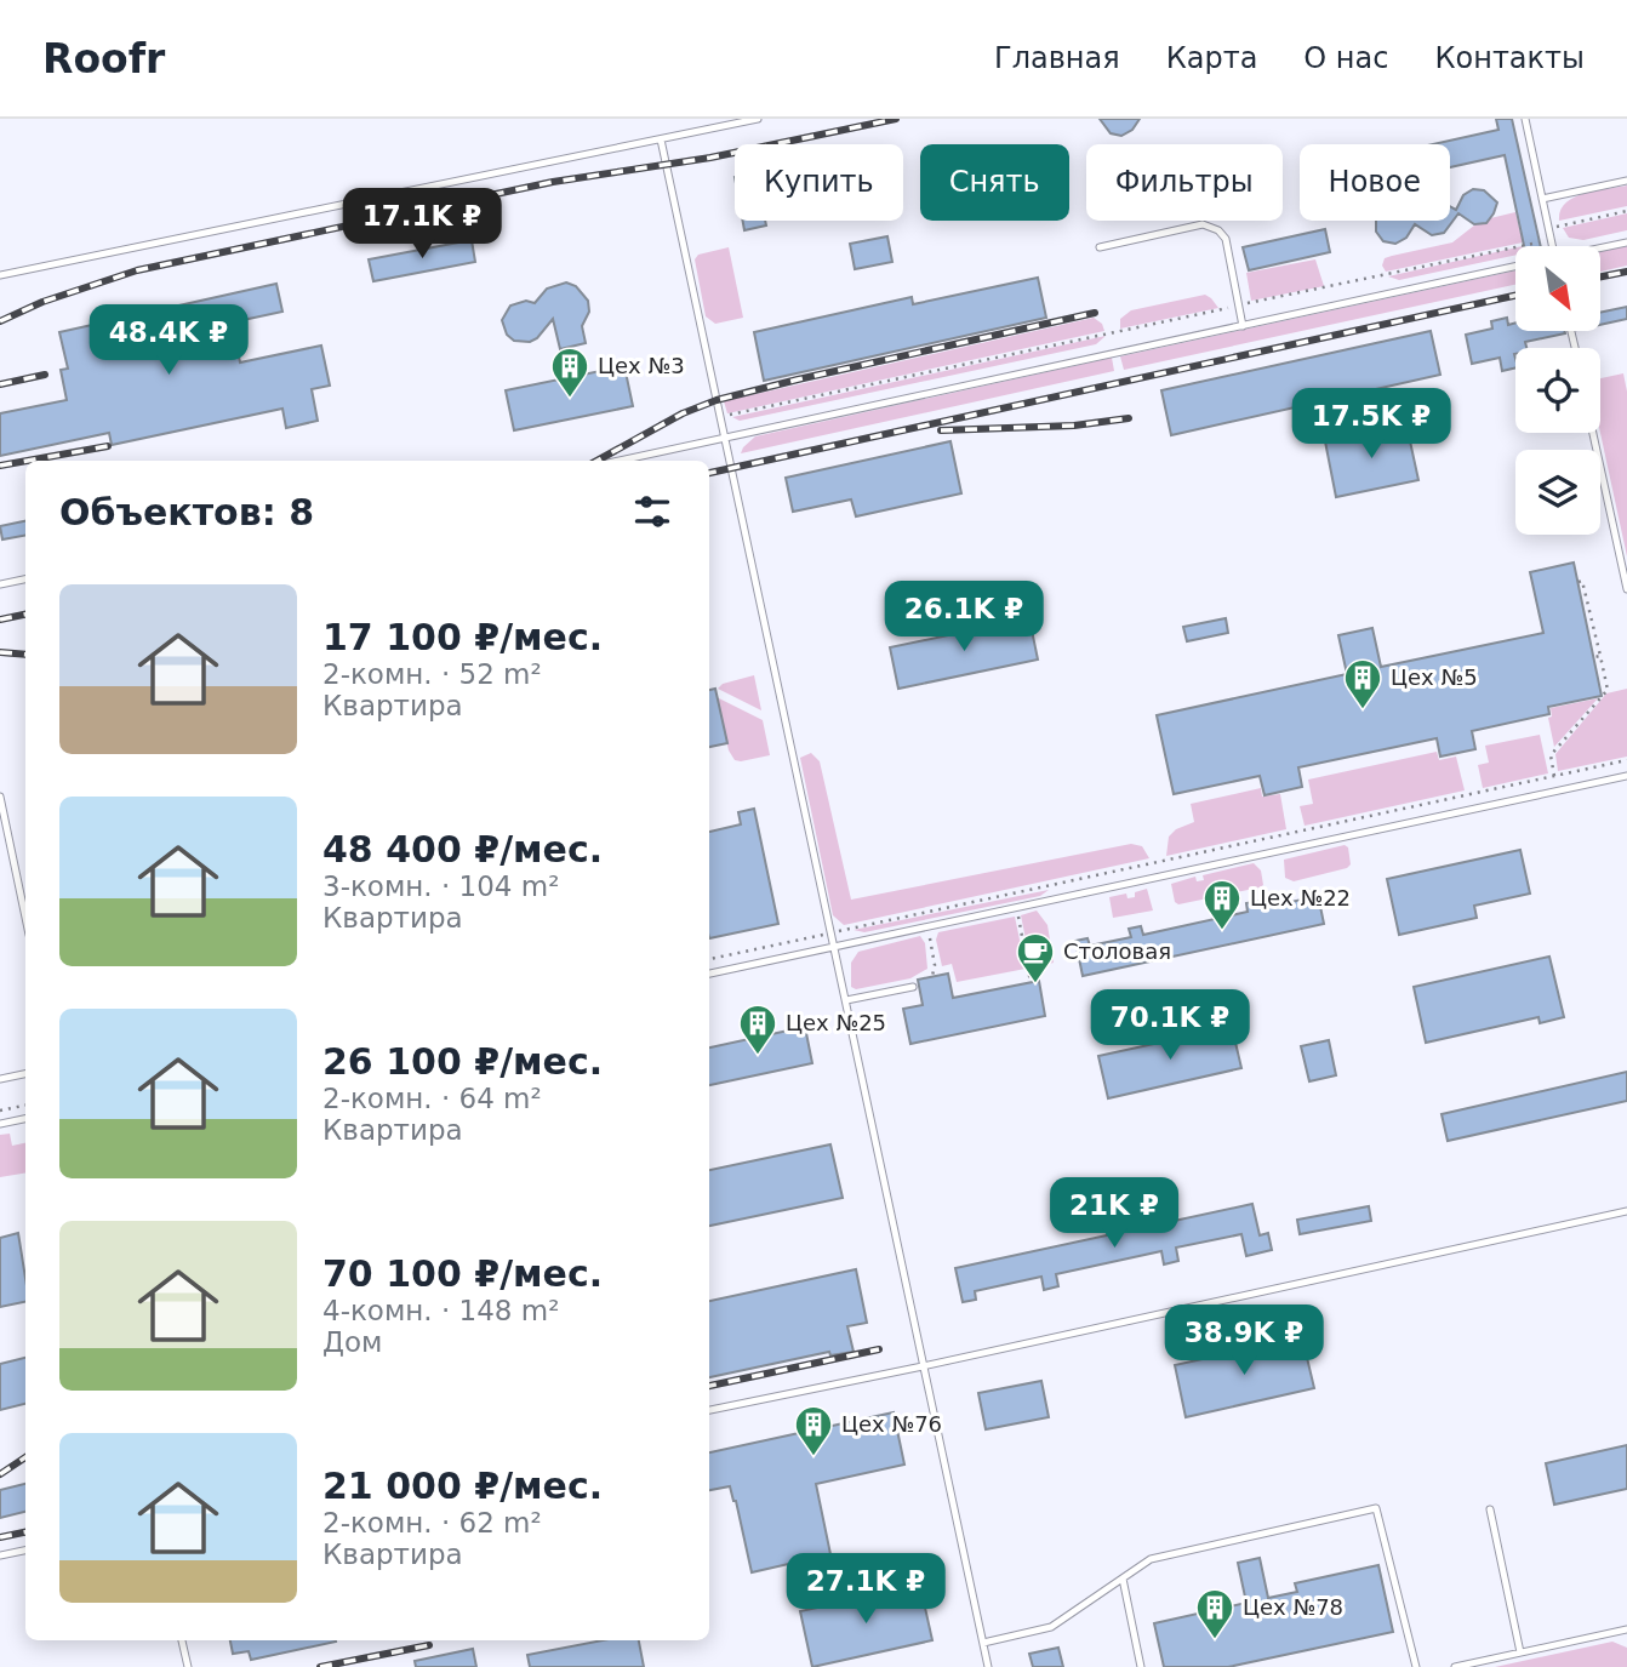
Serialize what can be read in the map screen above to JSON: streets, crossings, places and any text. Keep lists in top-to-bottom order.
{
  "places": {
    "building": [
      "Цех №3",
      "Цех №5",
      "Цех №22",
      "Цех №25",
      "Цех №76",
      "Цех №78"
    ],
    "cafe": ["Столовая"]
  },
  "north": "bottom right",
  "page": {
    "header": "Roofr",
    "nav": [
      "Главная",
      "Карта",
      "О нас",
      "Контакты"
    ],
    "chip": [
      "Купить",
      "Снять",
      "Фильтры",
      "Новое"
    ],
    "price": [
      "17.1K ₽",
      "48.4K ₽",
      "17.5K ₽",
      "26.1K ₽",
      "70.1K ₽",
      "21K ₽",
      "38.9K ₽",
      "27.1K ₽"
    ],
    "heading": "Объектов: 8",
    "list": [
      {
        "name": "17 100 ₽/мес.",
        "note": "2-комн. · 52 m² · Квартира"
      },
      {
        "name": "48 400 ₽/мес.",
        "note": "3-комн. · 104 m² · Квартира"
      },
      {
        "name": "26 100 ₽/мес.",
        "note": "2-комн. · 64 m² · Квартира"
      },
      {
        "name": "70 100 ₽/мес.",
        "note": "4-комн. · 148 m² · Дом"
      },
      {
        "name": "21 000 ₽/мес.",
        "note": "2-комн. · 62 m² · Квартира"
      }
    ]
  }
}
